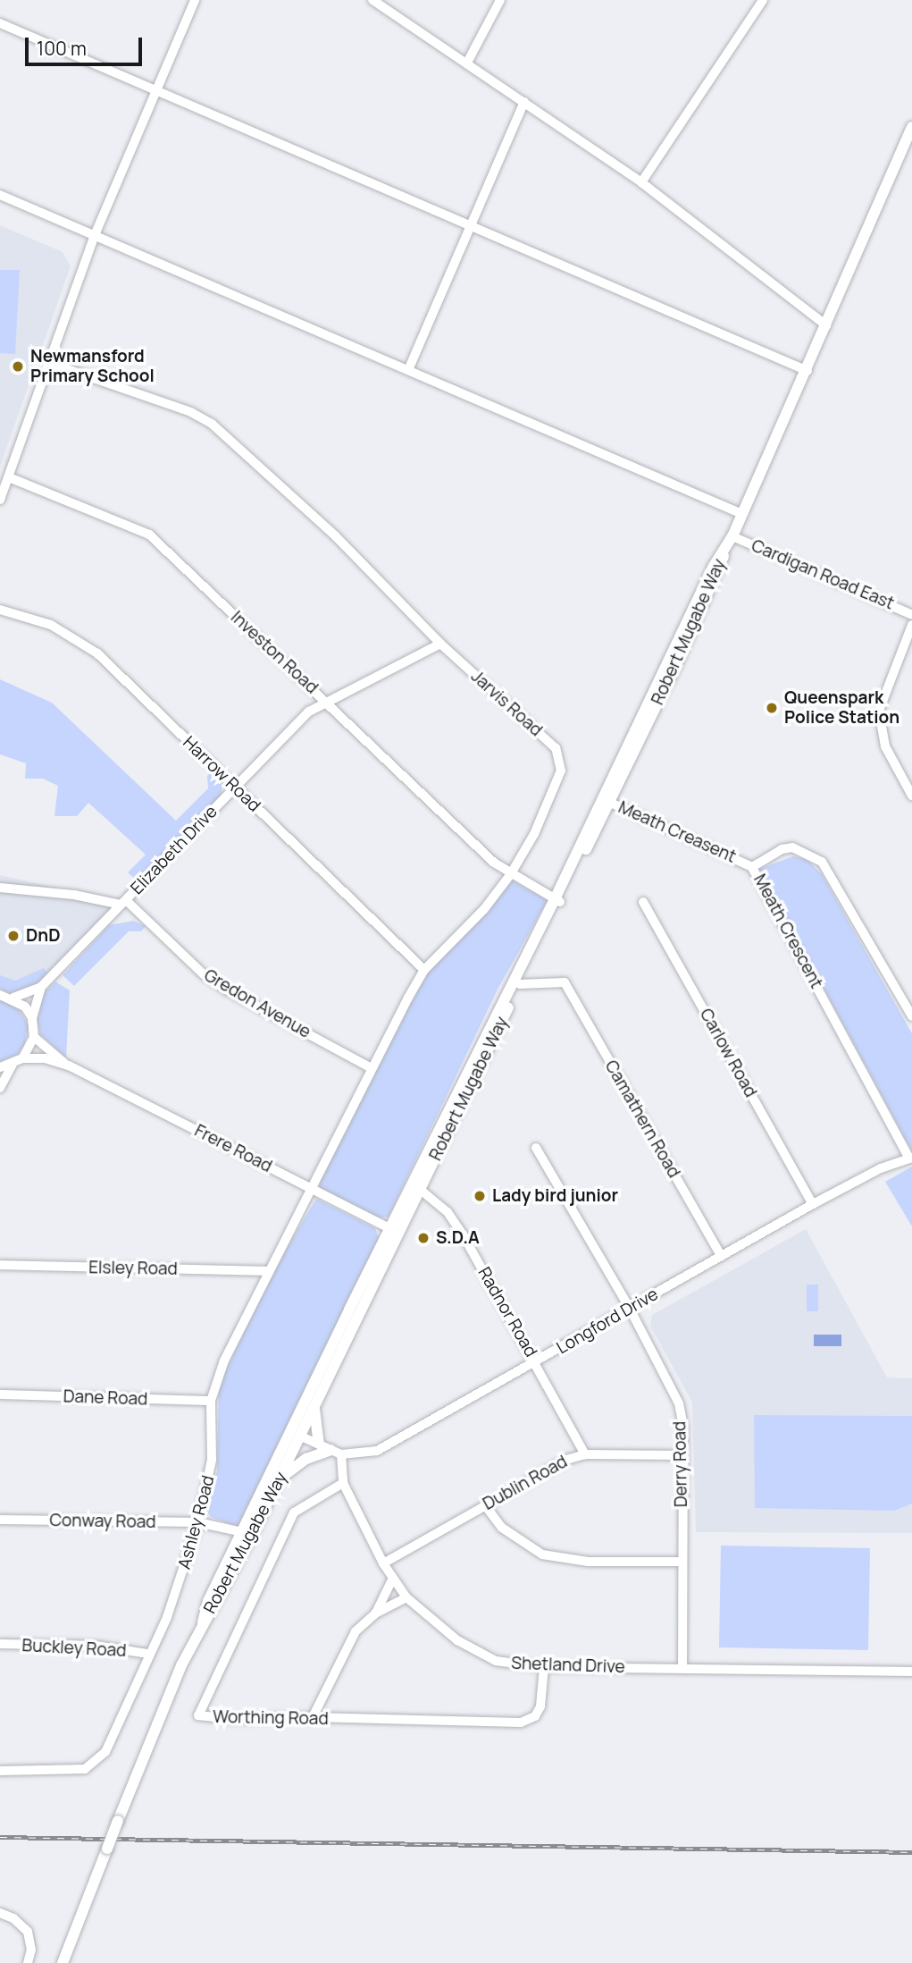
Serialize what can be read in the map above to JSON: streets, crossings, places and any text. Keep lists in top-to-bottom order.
{
  "streets": {
    "main road": ["Robert Mugabe Way"],
    "street": [
      "Cardigan Road East",
      "Investon Road",
      "Jarvis Road",
      "Harrow Road",
      "Meath Creasent",
      "Elizabeth Drive",
      "Meath Crescent",
      "Gredon Avenue",
      "Carlow Road",
      "Camathern Road",
      "Frere Road",
      "Elsley Road",
      "Radnor Road",
      "Longford Drive",
      "Dane Road",
      "Derry Road",
      "Dublin Road",
      "Conway Road",
      "Ashley Road",
      "Buckley Road",
      "Shetland Drive",
      "Worthing Road"
    ]
  },
  "crossings": [
    ["Cardigan Road East", "Robert Mugabe Way"],
    ["Robert Mugabe Way", "Investon Road"],
    ["Robert Mugabe Way", "Meath Creasent"],
    ["Robert Mugabe Way", "Camathern Road"],
    ["Robert Mugabe Way", "Frere Road"],
    ["Robert Mugabe Way", "Radnor Road"],
    ["Robert Mugabe Way", "Conway Road"],
    ["Investon Road", "Jarvis Road"],
    ["Investon Road", "Elizabeth Drive"],
    ["Jarvis Road", "Harrow Road"],
    ["Jarvis Road", "Elizabeth Drive"],
    ["Jarvis Road", "Gredon Avenue"],
    ["Jarvis Road", "Frere Road"],
    ["Jarvis Road", "Ashley Road"],
    ["Harrow Road", "Elizabeth Drive"],
    ["Meath Creasent", "Meath Crescent"],
    ["Elizabeth Drive", "Gredon Avenue"],
    ["Meath Crescent", "Longford Drive"],
    ["Carlow Road", "Longford Drive"],
    ["Camathern Road", "Longford Drive"],
    ["Frere Road", "Ashley Road"],
    ["Elsley Road", "Ashley Road"],
    ["Radnor Road", "Longford Drive"],
    ["Radnor Road", "Dublin Road"],
    ["Longford Drive", "Derry Road"],
    ["Longford Drive", "Shetland Drive"],
    ["Dane Road", "Ashley Road"],
    ["Derry Road", "Dublin Road"],
    ["Derry Road", "Shetland Drive"],
    ["Dublin Road", "Shetland Drive"],
    ["Conway Road", "Ashley Road"],
    ["Ashley Road", "Buckley Road"],
    ["Shetland Drive", "Worthing Road"]
  ],
  "places": [
    "Newmansford Primary School",
    "Queenspark Police Station",
    "DnD",
    "Lady bird junior",
    "S.D.A"
  ],
  "scale_bar": "100 m"
}
